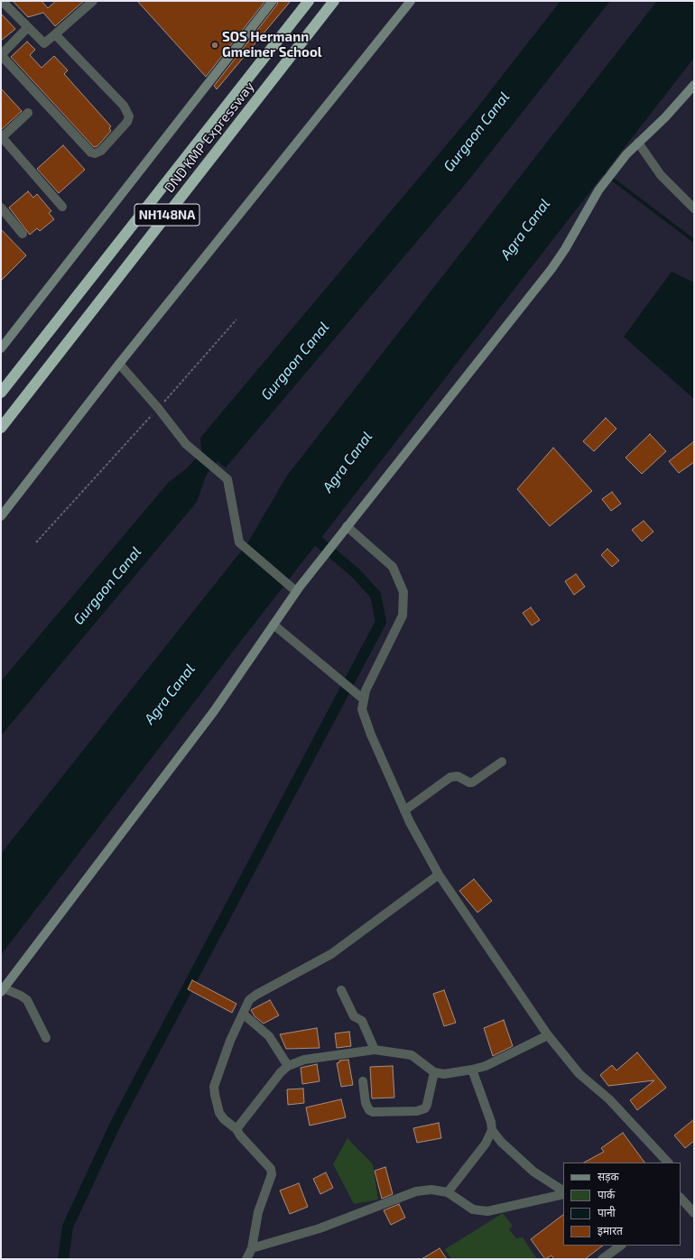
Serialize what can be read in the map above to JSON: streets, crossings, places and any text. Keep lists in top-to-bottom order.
{
  "streets": {
    "highway": ["DND KMP Expressway", "NH148NA"]
  },
  "water": ["Gurgaon Canal", "Agra Canal"],
  "places": ["SOS Hermann Gmeiner School"],
  "legend": [
    "सड़क",
    "पार्क",
    "पानी",
    "इमारत"
  ]
}
